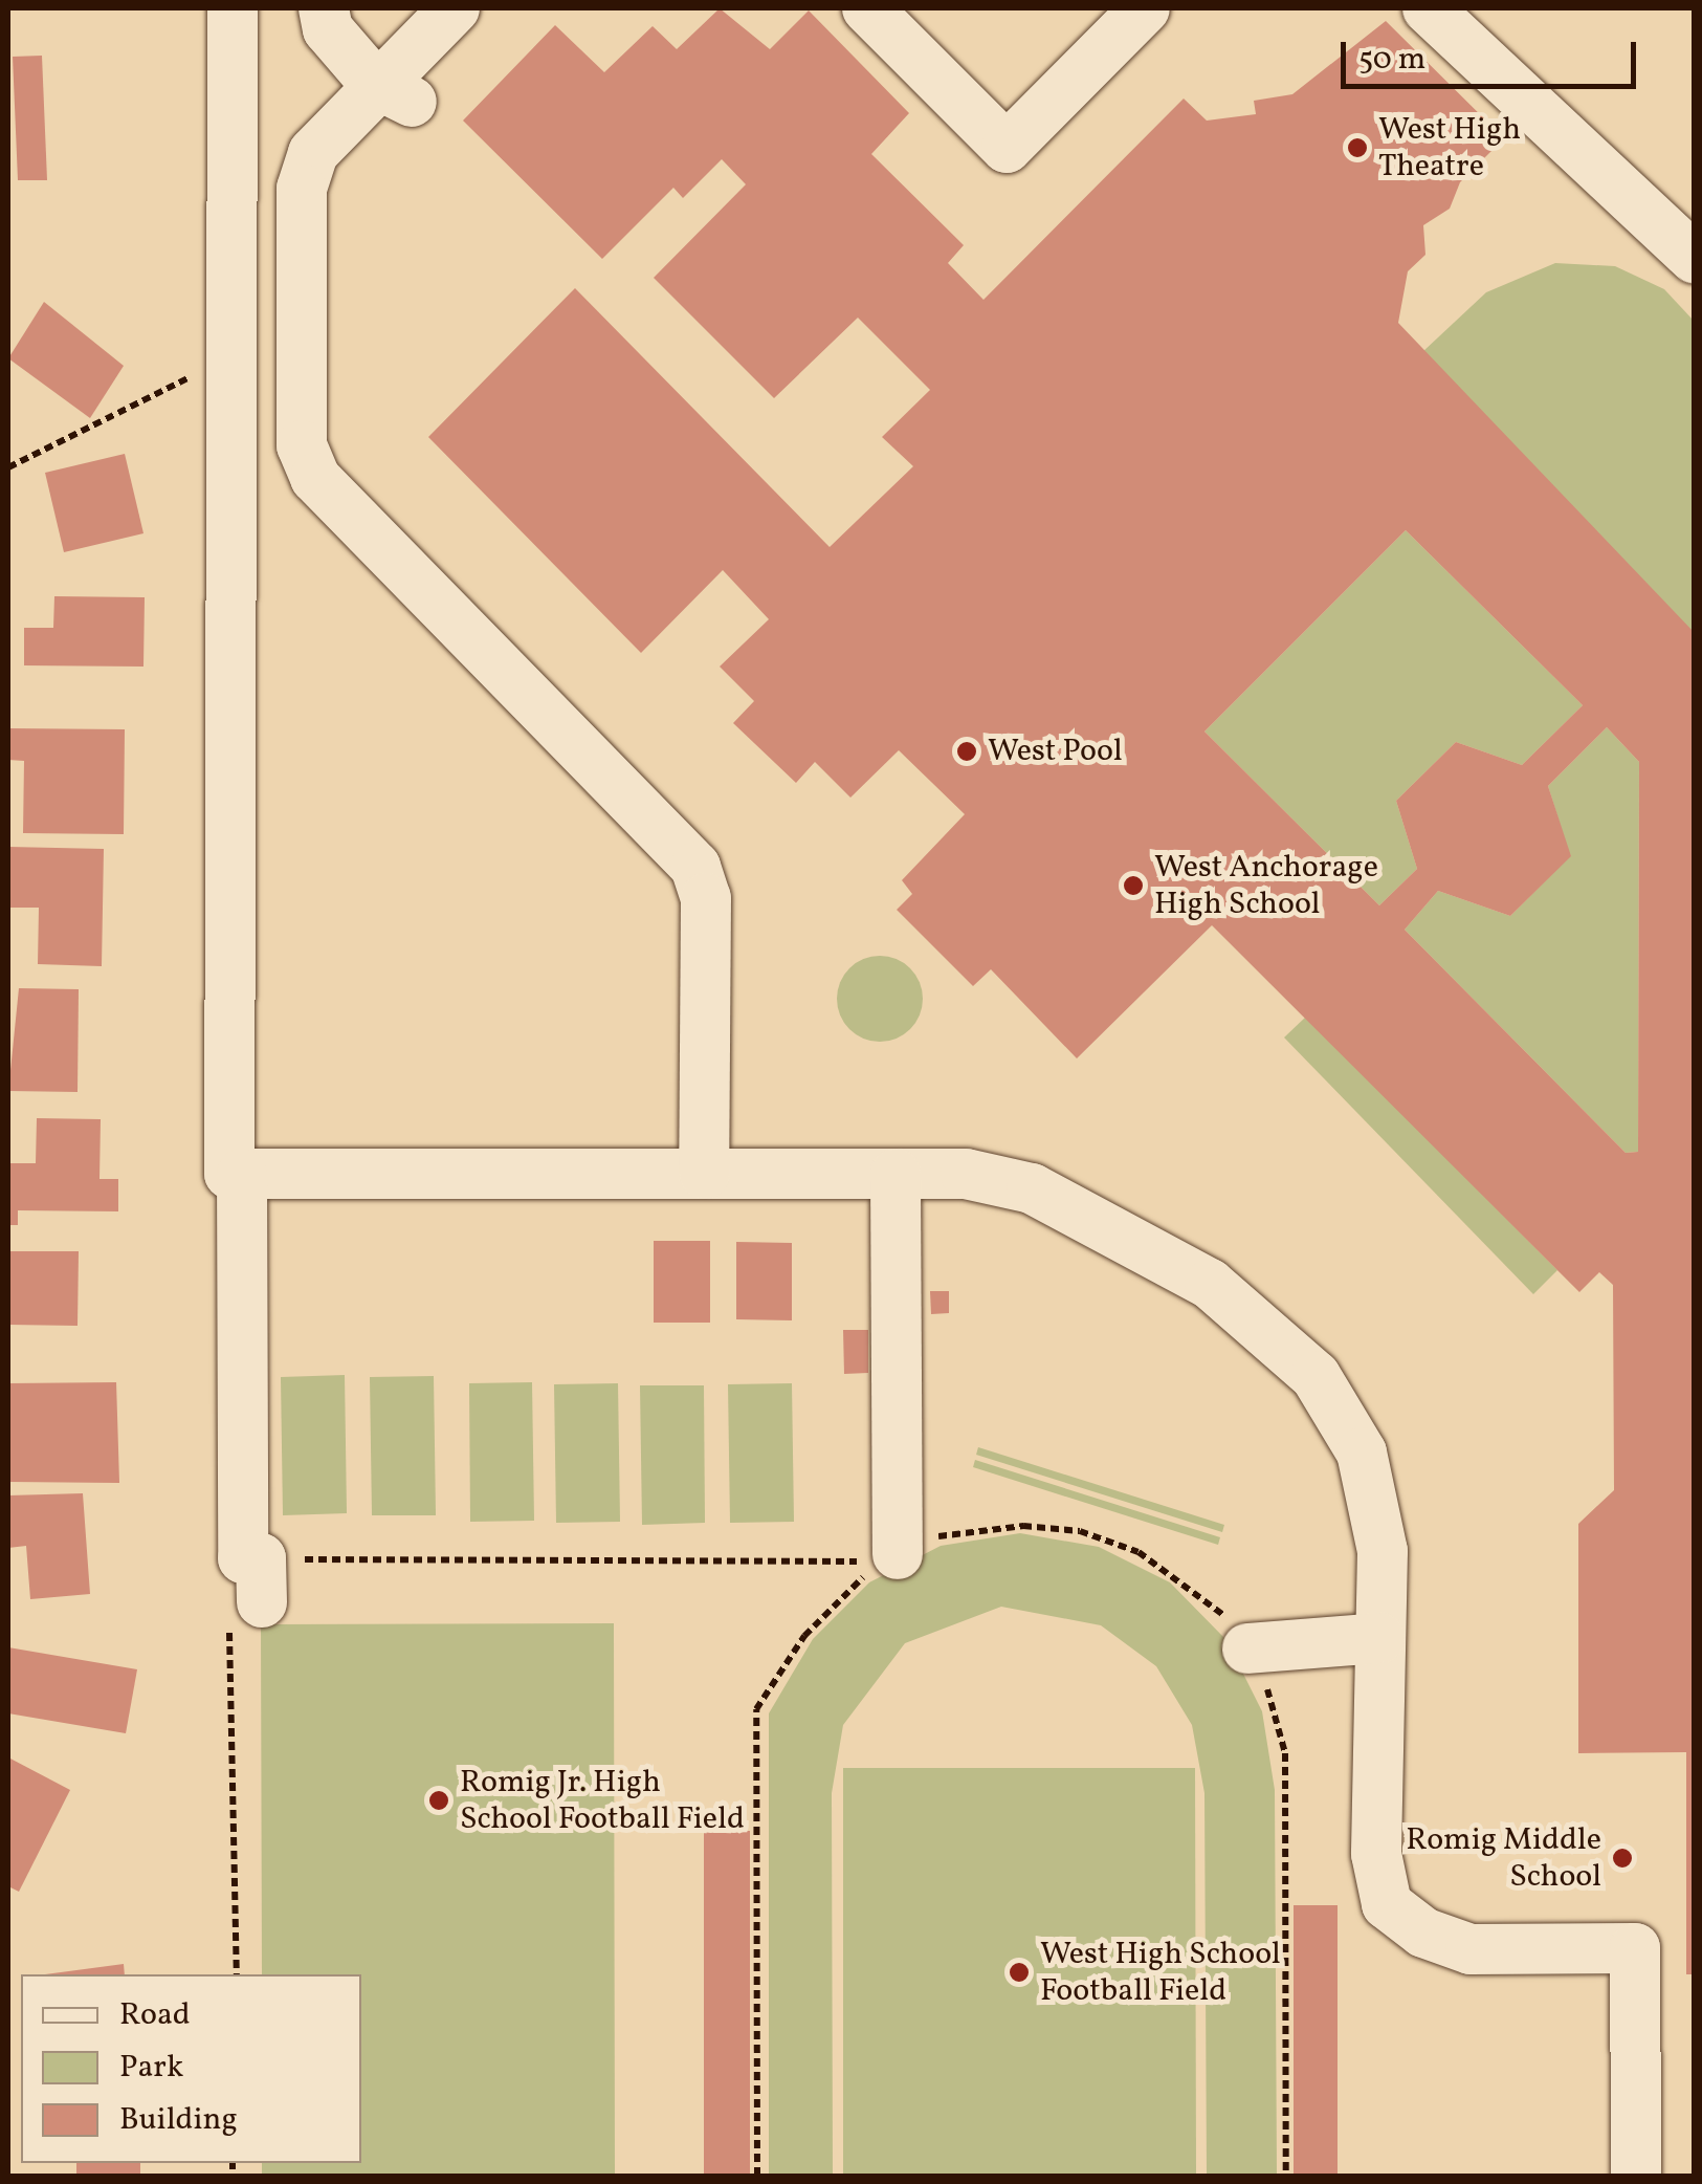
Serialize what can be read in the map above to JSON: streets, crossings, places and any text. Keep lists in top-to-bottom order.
{
  "places": [
    "West High Theatre",
    "West Pool",
    "West Anchorage High School",
    "Romig Jr. High School Football Field",
    "Romig Middle School",
    "West High School Football Field"
  ],
  "legend": ["Road", "Park", "Building"],
  "scale_bar": "50 m"
}
